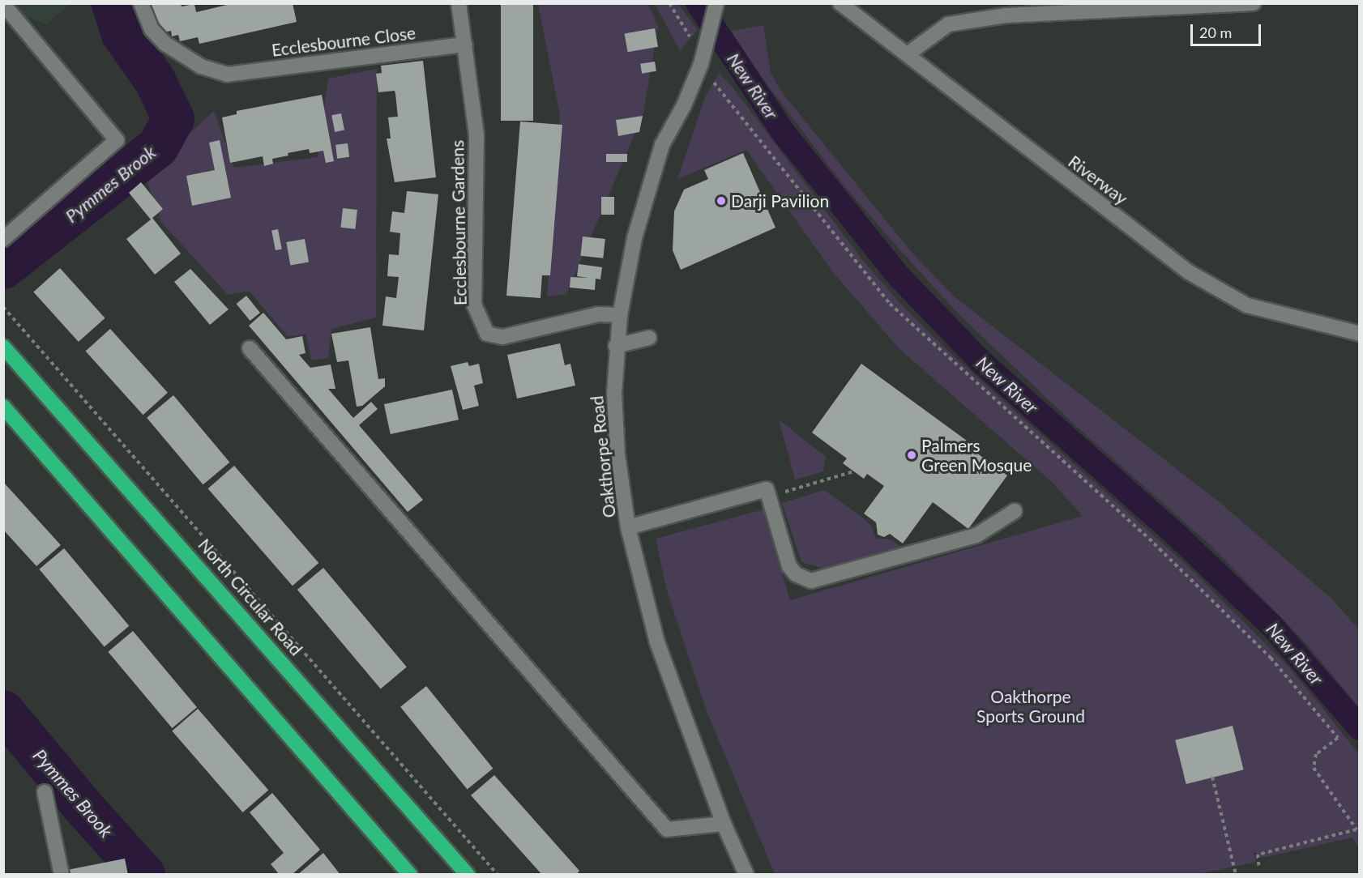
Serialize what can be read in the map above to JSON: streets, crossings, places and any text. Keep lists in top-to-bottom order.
{
  "streets": {
    "highway": ["North Circular Road"],
    "street": [
      "Ecclesbourne Close",
      "Riverway",
      "Ecclesbourne Gardens",
      "Oakthorpe Road"
    ]
  },
  "crossings": [
    ["Ecclesbourne Close", "Ecclesbourne Gardens"],
    ["Ecclesbourne Gardens", "Oakthorpe Road"]
  ],
  "water": ["New River", "Pymmes Brook"],
  "parks": ["Oakthorpe Sports Ground"],
  "places": ["Darji Pavilion", "Palmers Green Mosque"],
  "scale_bar": "20 m"
}
